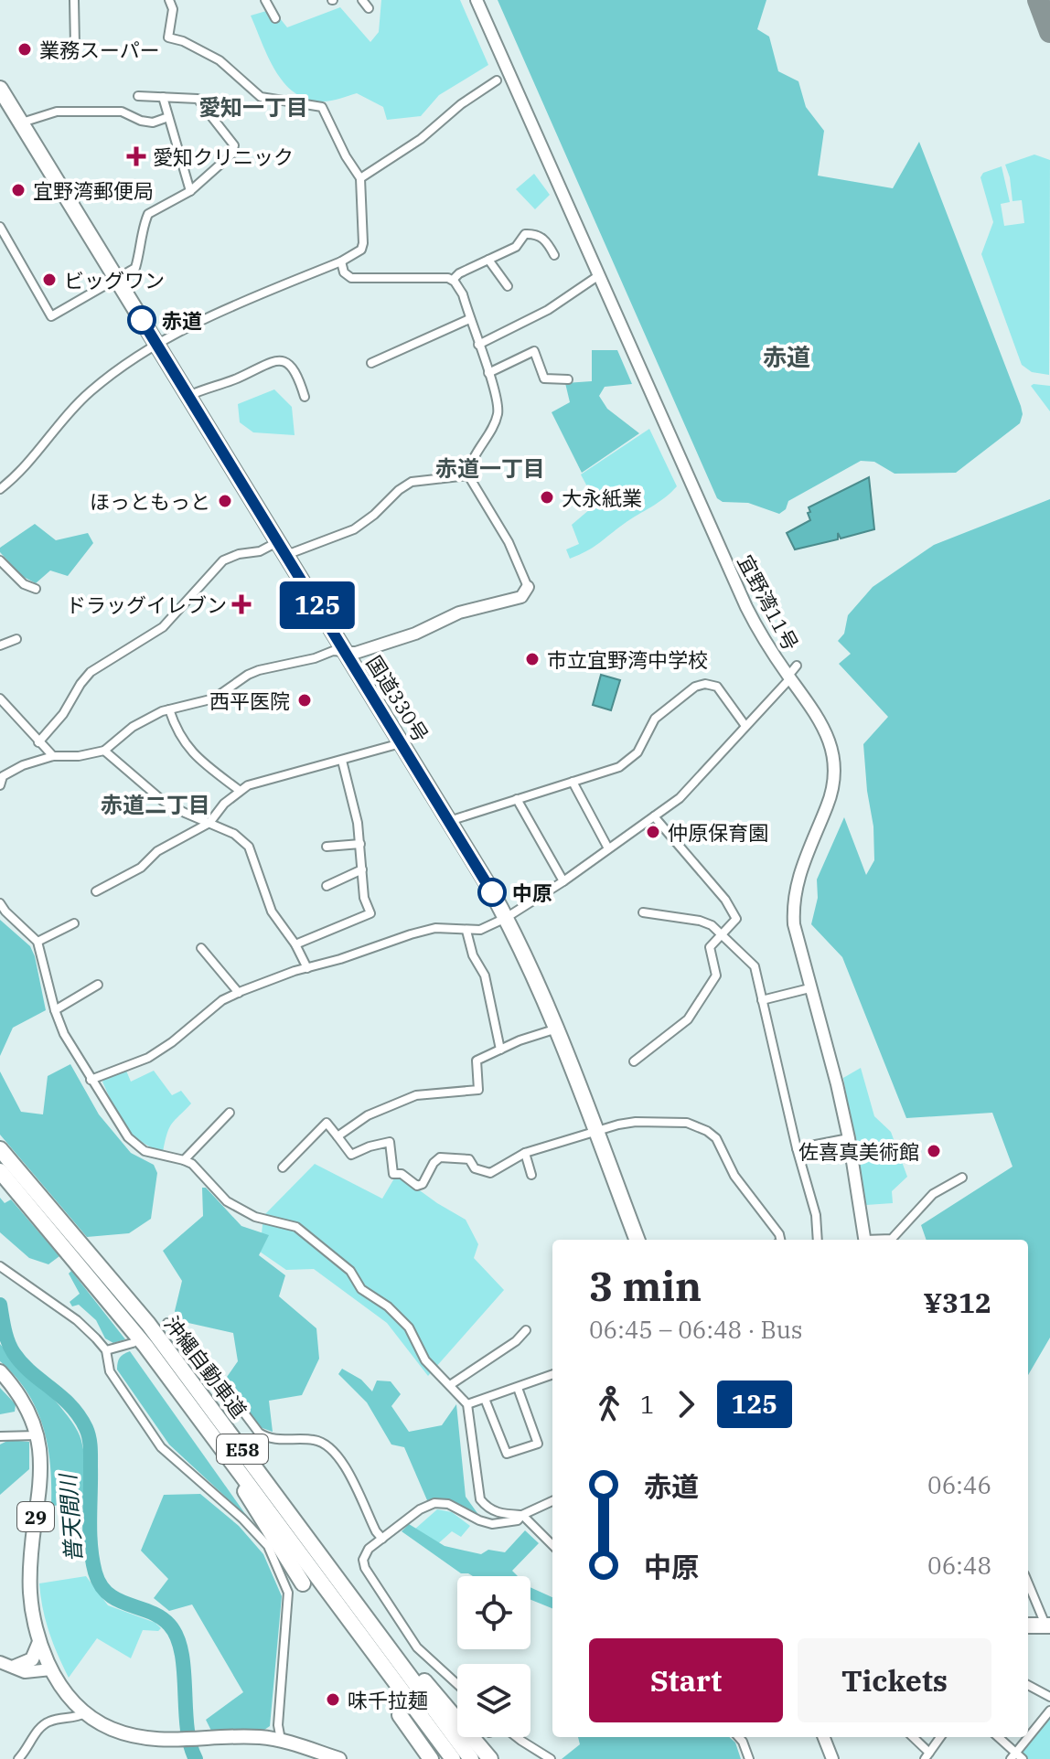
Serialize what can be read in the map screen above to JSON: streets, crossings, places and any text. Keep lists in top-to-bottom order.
{
  "streets": {
    "highway": ["国道330号", "沖縄自動車道", "E58"],
    "main road": ["29"],
    "street": ["宜野湾11号"]
  },
  "districts": [
    "愛知一丁目",
    "赤道",
    "赤道一丁目",
    "赤道二丁目"
  ],
  "water": ["普天間川"],
  "places": {
    "other": [
      "業務スーパー",
      "宜野湾郵便局",
      "ビッグワン",
      "赤道",
      "大永紙業",
      "ほっともっと",
      "市立宜野湾中学校",
      "西平医院",
      "仲原保育園",
      "中原",
      "佐喜真美術館",
      "味千拉麺"
    ],
    "health": ["愛知クリニック", "ドラッグイレブン"]
  },
  "lines": ["bus line 125"],
  "page": {
    "on_map": "125",
    "heading": ["3 min", "06:45 – 06:48 · Bus", "¥312"],
    "legs": ["1", "125"],
    "list": [
      {
        "name": "赤道",
        "value": "06:46"
      },
      {
        "name": "中原",
        "value": "06:48"
      }
    ],
    "buttons": ["Start", "Tickets"]
  }
}
